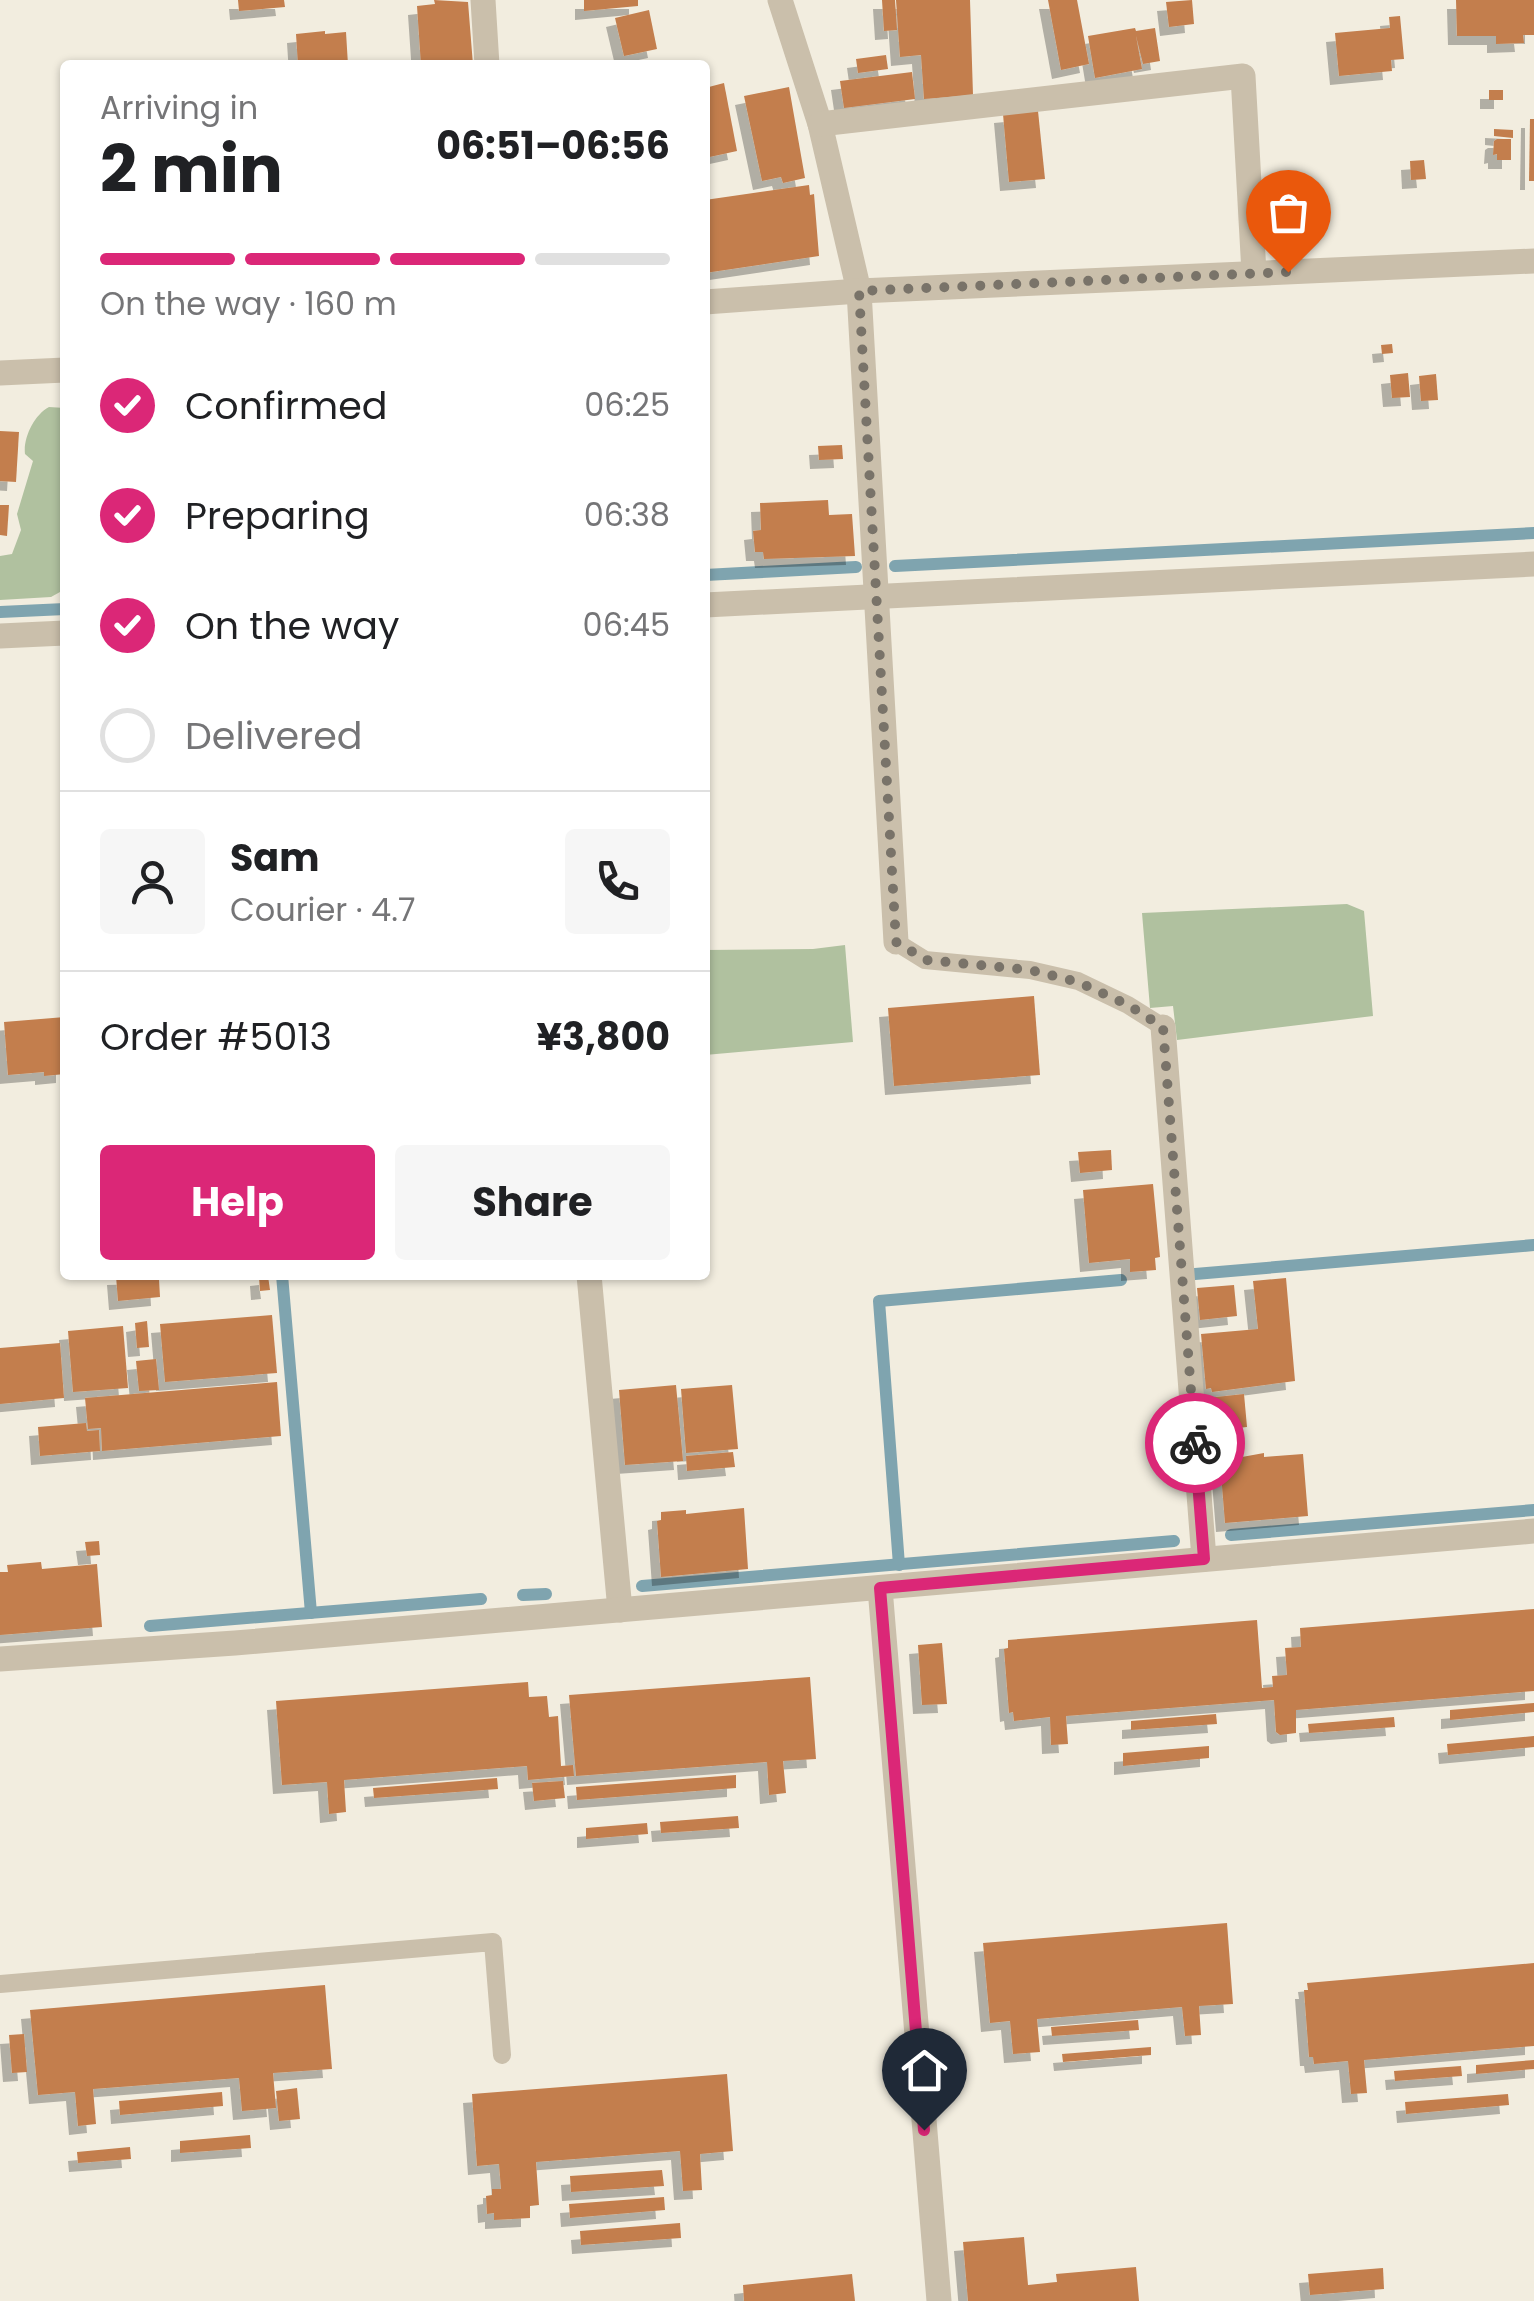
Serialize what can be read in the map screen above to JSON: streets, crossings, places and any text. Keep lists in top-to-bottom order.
{
  "page": {
    "heading": ["2 min", "Arriving in", "06:51–06:56"],
    "panel": [
      "Sam",
      "Courier · 4.7",
      "Order #5013",
      "¥3,800"
    ],
    "bar": "On the way · 160 m",
    "list": [
      ["Confirmed", "06:25"],
      ["Preparing", "06:38"],
      ["On the way", "06:45"],
      "Delivered"
    ],
    "buttons": ["Help", "Share"]
  }
}
